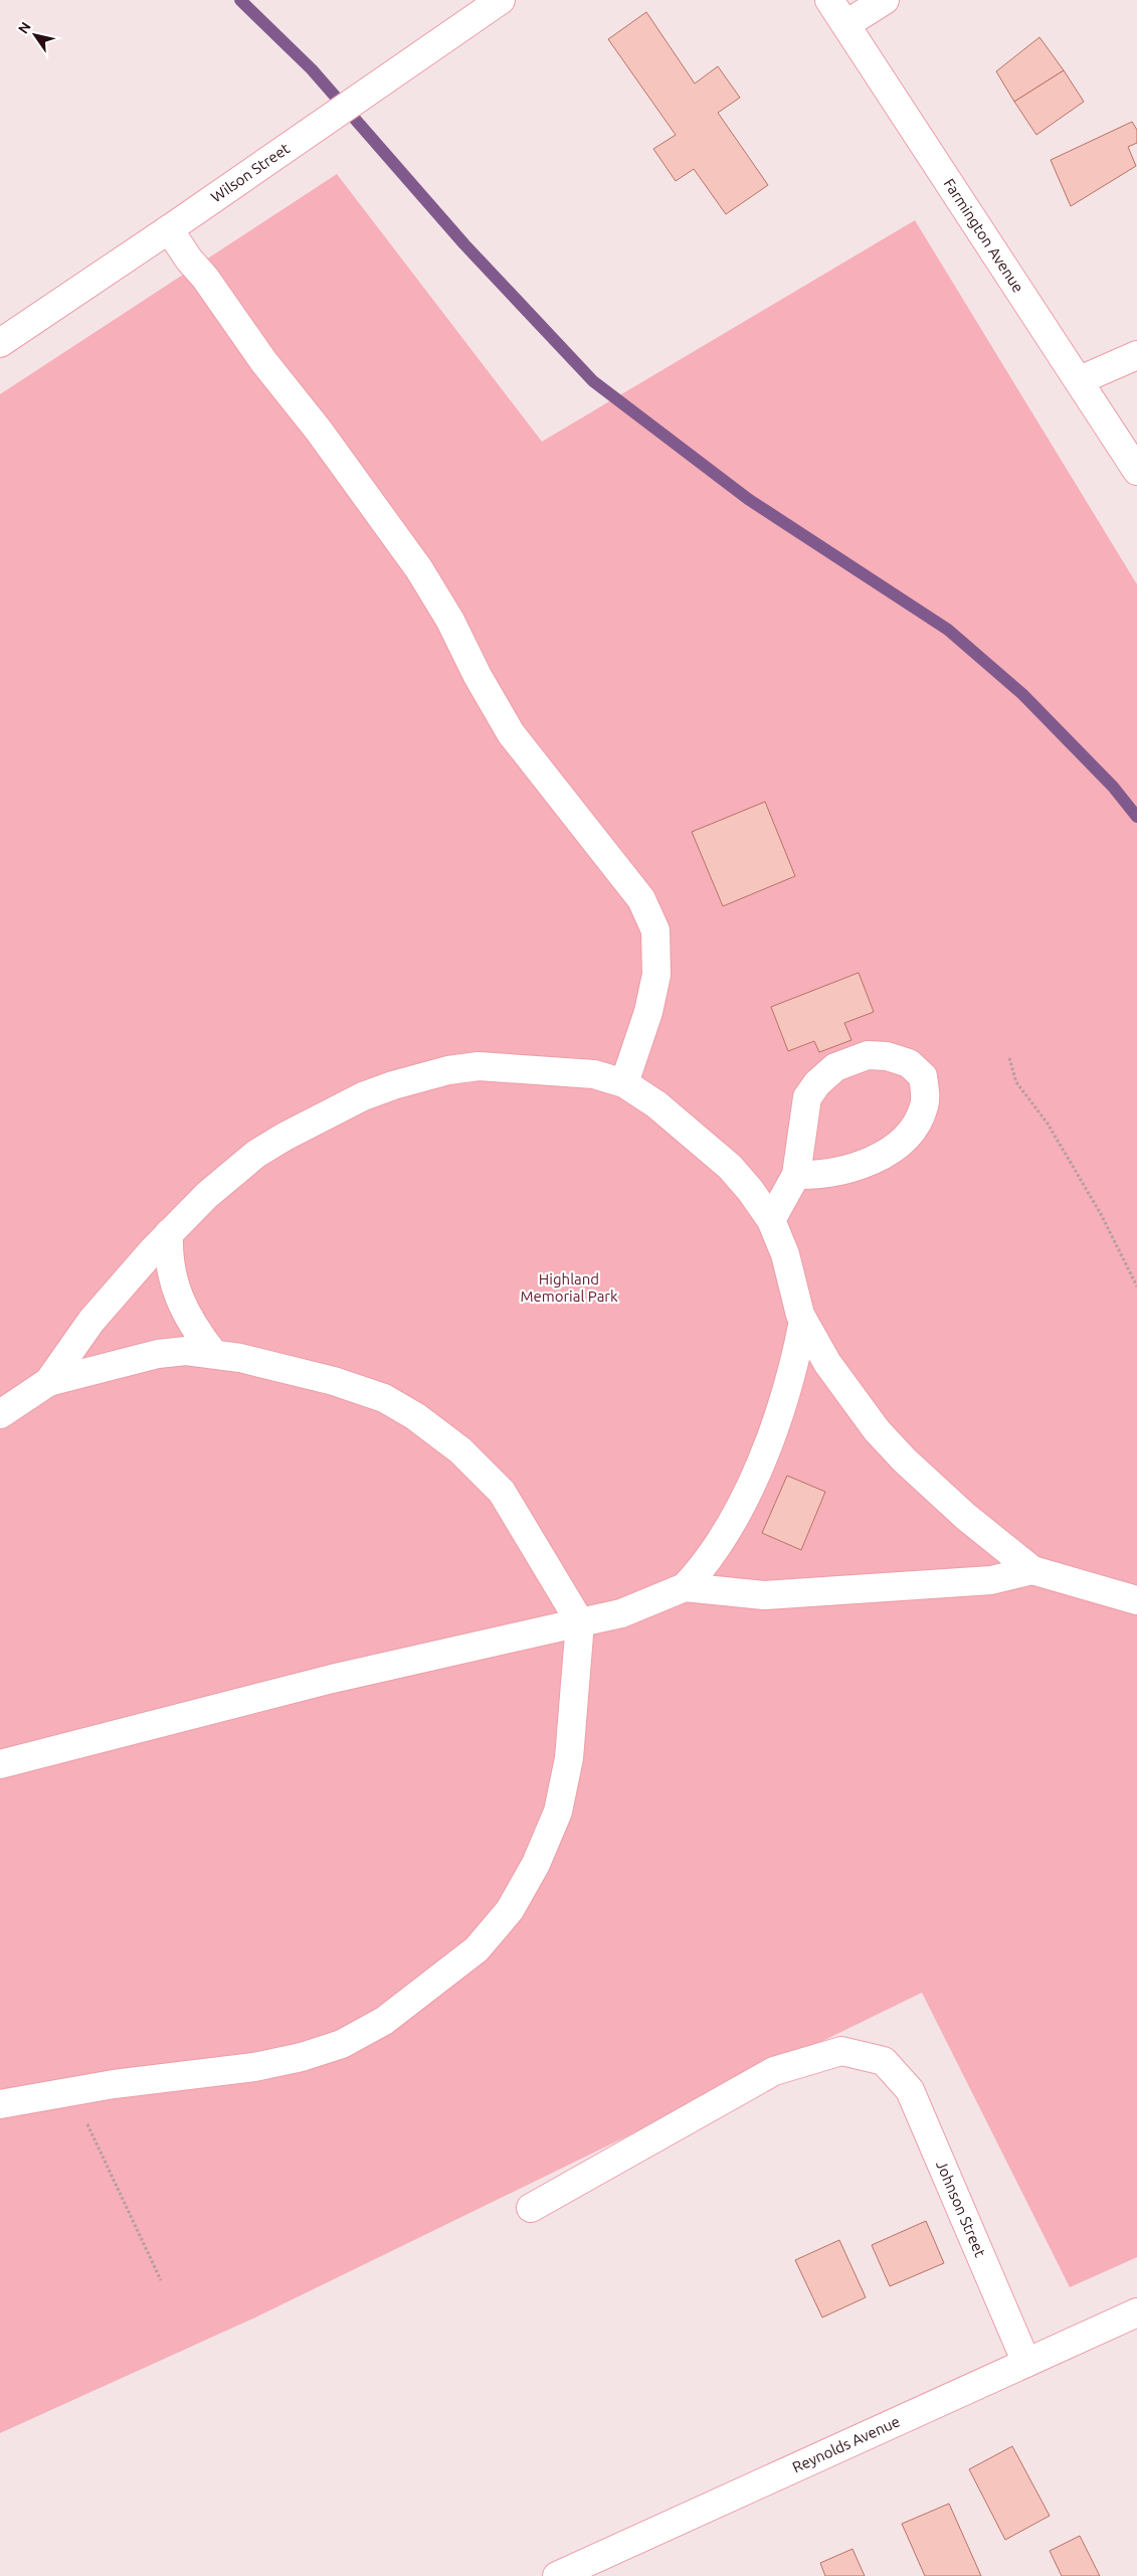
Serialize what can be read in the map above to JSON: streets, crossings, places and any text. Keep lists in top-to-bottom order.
{
  "streets": {
    "street": [
      "Wilson Street",
      "Farmington Avenue",
      "Johnson Street",
      "Reynolds Avenue"
    ]
  },
  "crossings": [
    ["Johnson Street", "Reynolds Avenue"]
  ],
  "parks": ["Highland Memorial Park"],
  "north": "top left"
}
